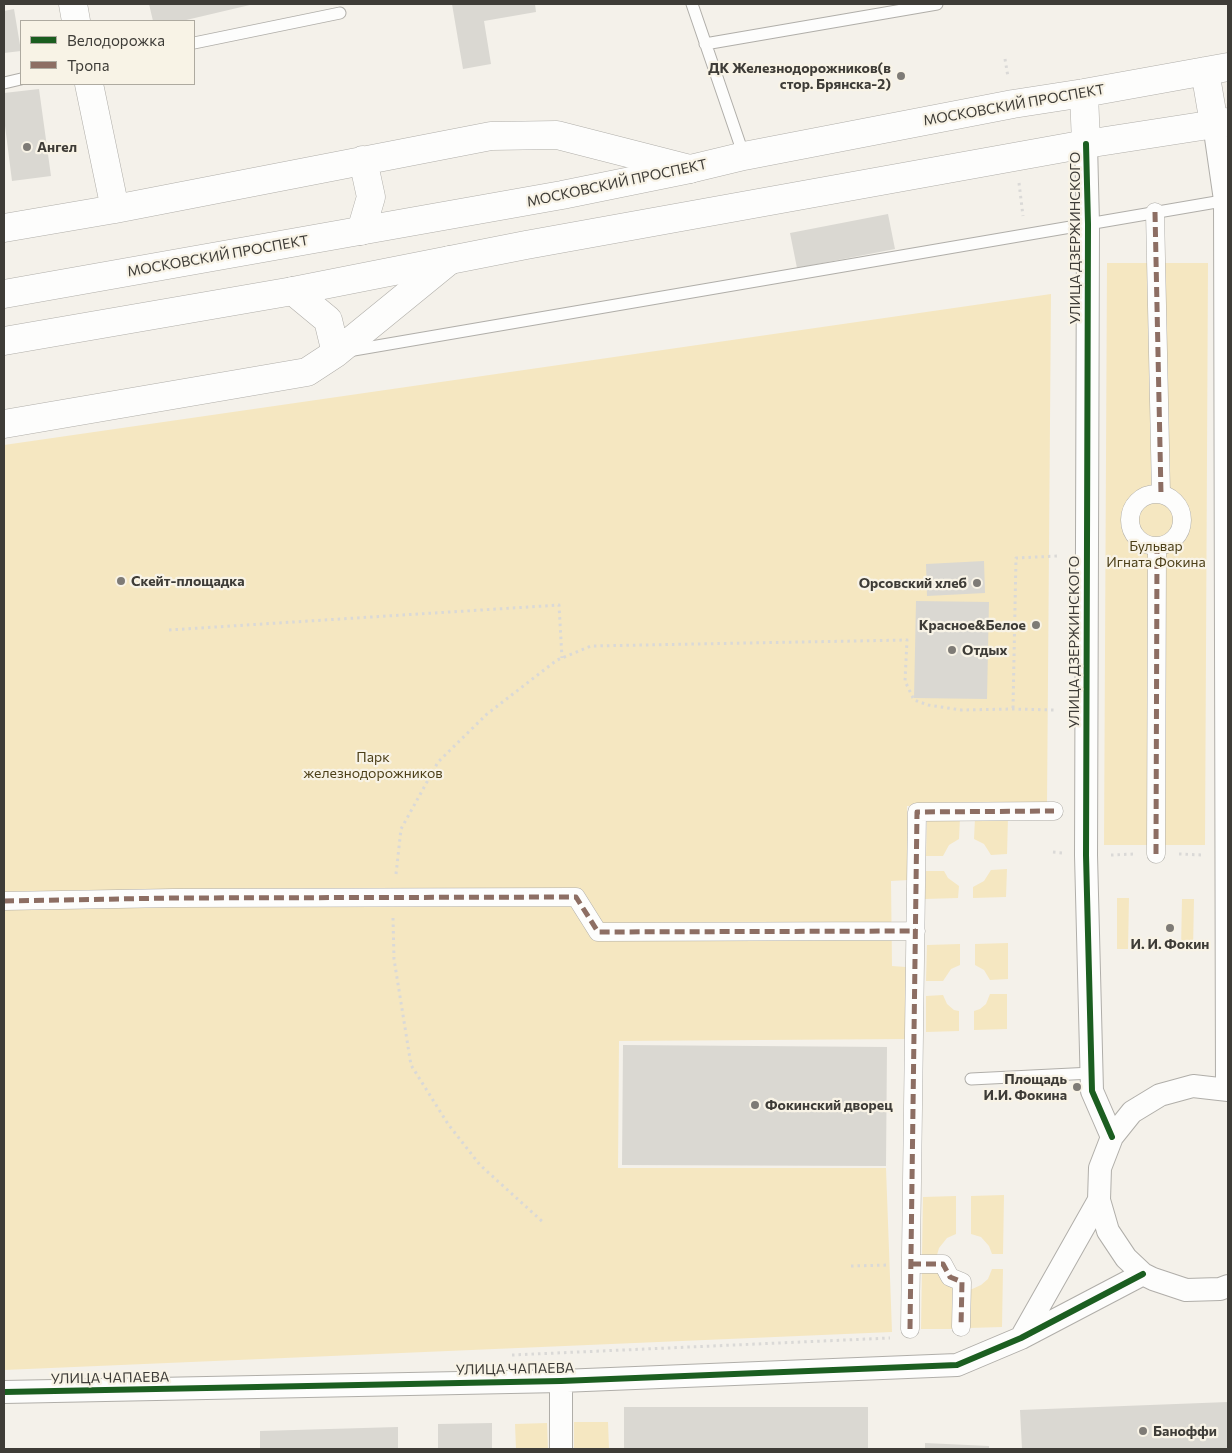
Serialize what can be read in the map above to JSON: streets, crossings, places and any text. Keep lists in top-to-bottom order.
{
  "streets": {
    "main road": ["МОСКОВСКИЙ ПРОСПЕКТ"],
    "street": ["УЛИЦА ДЗЕРЖИНСКОГО", "УЛИЦА ЧАПАЕВА"]
  },
  "parks": ["Бульвар Игната Фокина", "Парк железнодорожников"],
  "places": [
    "ДК Железнодорожников(в стор. Брянска-2)",
    "Ангел",
    "Скейт-площадка",
    "Орсовский хлеб",
    "Красное&Белое",
    "Отдых",
    "И. И. Фокин",
    "Площадь И.И. Фокина",
    "Фокинский дворец",
    "Баноффи"
  ],
  "legend": ["Велодорожка", "Тропа"]
}
